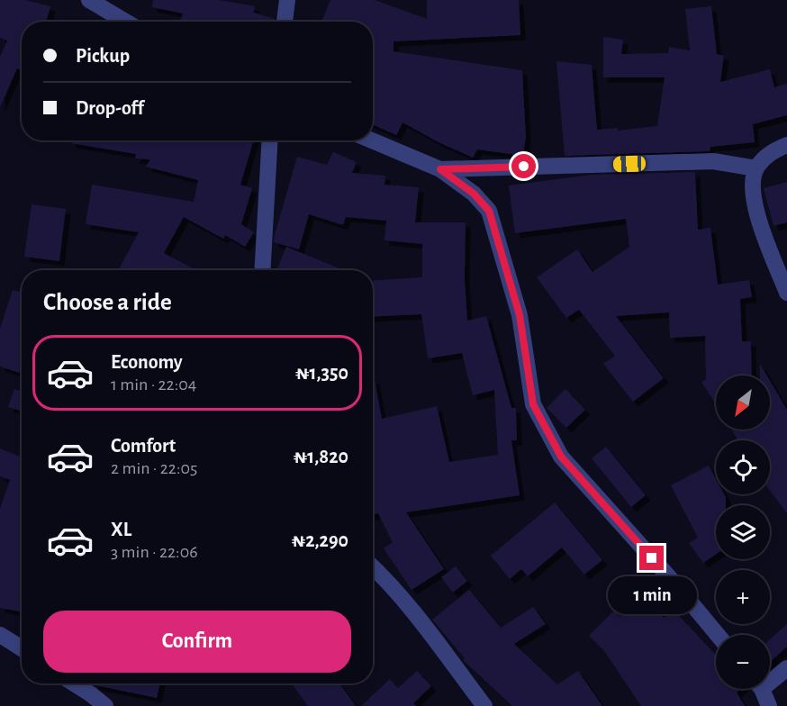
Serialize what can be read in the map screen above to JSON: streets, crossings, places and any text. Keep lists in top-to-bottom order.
{
  "north": "bottom left",
  "page": {
    "banner": ["Pickup", "Drop-off"],
    "heading": "Choose a ride",
    "list": [
      {
        "name": "Economy",
        "note": "1 min · 22:04",
        "value": "₦1,350"
      },
      {
        "name": "Comfort",
        "note": "2 min · 22:05",
        "value": "₦1,820"
      },
      {
        "name": "XL",
        "note": "3 min · 22:06",
        "value": "₦2,290"
      }
    ],
    "map_buttons": ["+", "−"],
    "bubble": "1 min",
    "buttons": "Confirm"
  }
}
